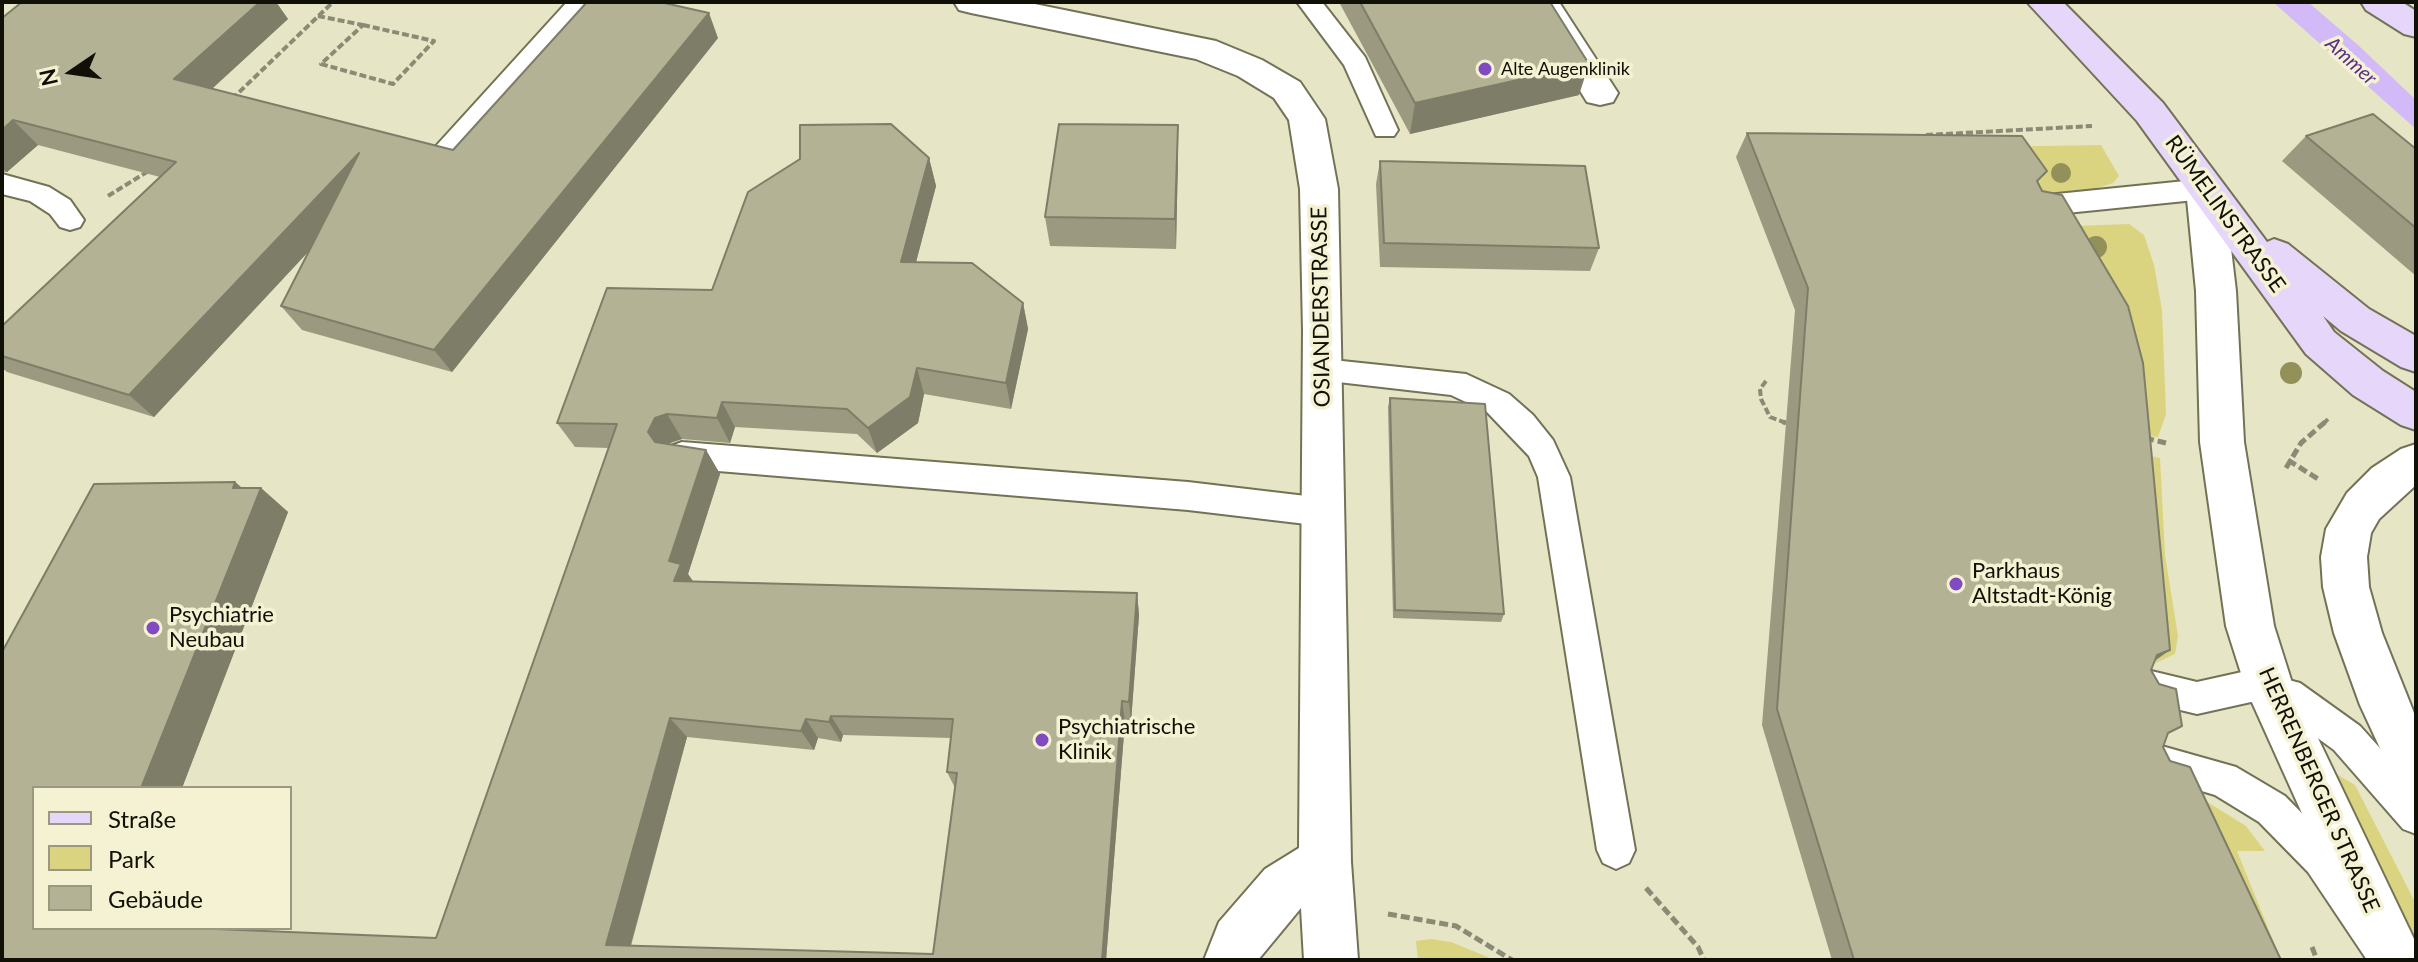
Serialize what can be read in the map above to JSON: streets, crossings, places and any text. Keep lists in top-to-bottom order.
{
  "streets": {
    "main road": ["RÜMELINSTRASSE"],
    "street": ["OSIANDERSTRASSE", "HERRENBERGER STRASSE"]
  },
  "crossings": [
    ["RÜMELINSTRASSE", "HERRENBERGER STRASSE"]
  ],
  "water": ["Ammer"],
  "places": [
    "Alte Augenklinik",
    "Parkhaus Altstadt-König",
    "Psychiatrie Neubau",
    "Psychiatrische Klinik"
  ],
  "legend": ["Straße", "Park", "Gebäude"],
  "north": "left"
}
